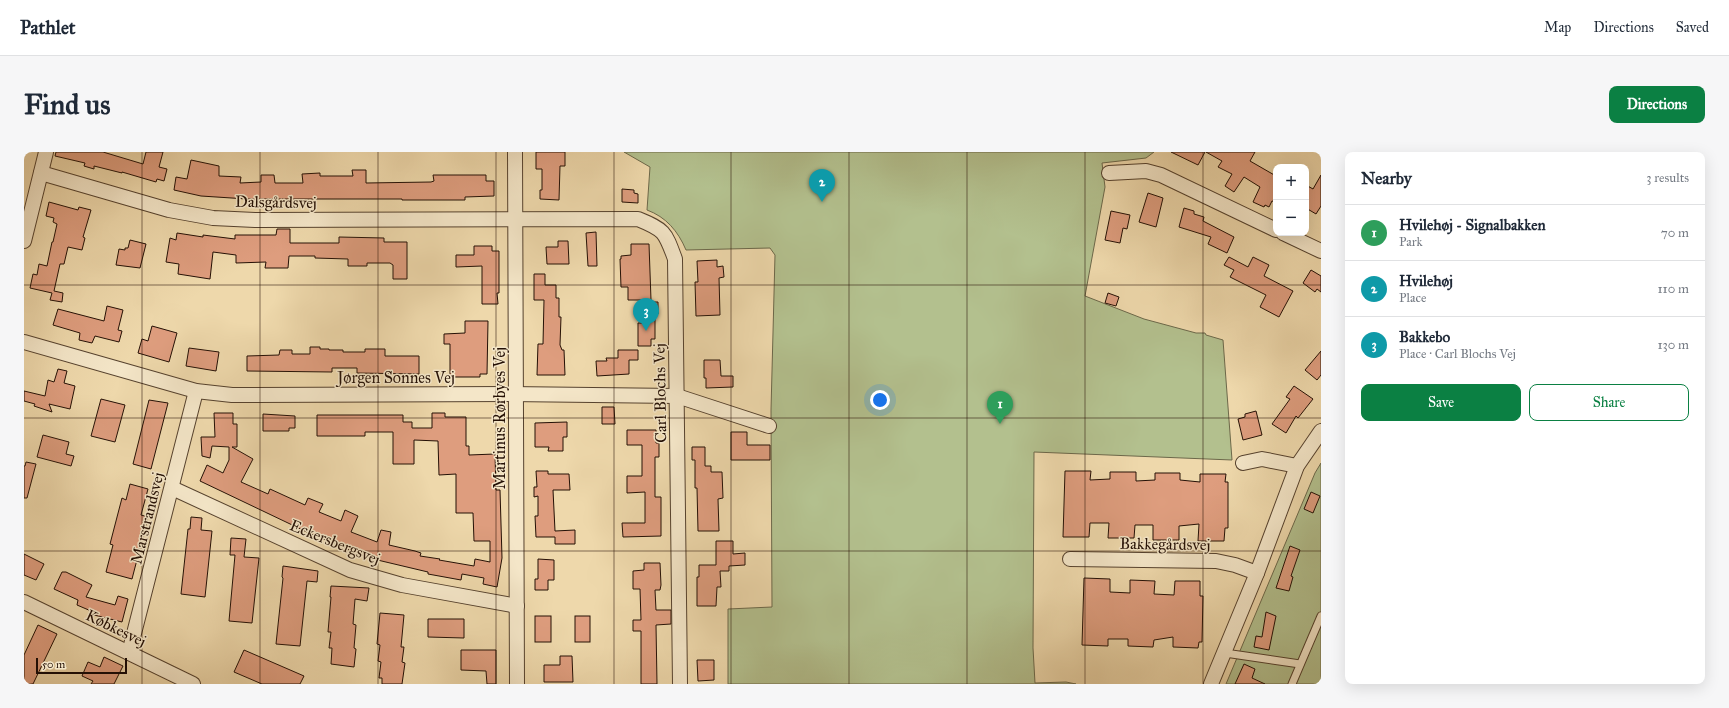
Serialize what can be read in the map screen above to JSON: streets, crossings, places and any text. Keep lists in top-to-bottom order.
{
  "streets": {
    "street": [
      "Dalsgårdsvej",
      "Jørgen Sonnes Vej",
      "Carl Blochs Vej",
      "Martinus Rørbyes Vej",
      "Marstrandsvej",
      "Eckersbergsvej",
      "Bakkegårdsvej",
      "Købkesvej"
    ]
  },
  "crossings": [
    ["Dalsgårdsvej", "Carl Blochs Vej"],
    ["Dalsgårdsvej", "Martinus Rørbyes Vej"],
    ["Jørgen Sonnes Vej", "Carl Blochs Vej"],
    ["Jørgen Sonnes Vej", "Martinus Rørbyes Vej"],
    ["Jørgen Sonnes Vej", "Marstrandsvej"],
    ["Carl Blochs Vej", "Martinus Rørbyes Vej"],
    ["Martinus Rørbyes Vej", "Eckersbergsvej"],
    ["Marstrandsvej", "Eckersbergsvej"],
    ["Marstrandsvej", "Købkesvej"]
  ],
  "scale_bar": "50 m",
  "page": {
    "header": "Pathlet",
    "nav": ["Map", "Directions", "Saved"],
    "buttons": [
      "Directions",
      ["Save", "Share"]
    ],
    "title": "Find us",
    "heading": ["Nearby", "3 results"],
    "map_buttons": ["+", "−"],
    "pins": ["2", "3", "1"],
    "list": [
      {
        "mark": "1",
        "name": "Hvilehøj - Signalbakken",
        "note": "Park",
        "value": "70 m"
      },
      {
        "mark": "2",
        "name": "Hvilehøj",
        "note": "Place",
        "value": "110 m"
      },
      {
        "mark": "3",
        "name": "Bakkebo",
        "note": "Place · Carl Blochs Vej",
        "value": "130 m"
      }
    ],
    "scale": "50 m"
  }
}
